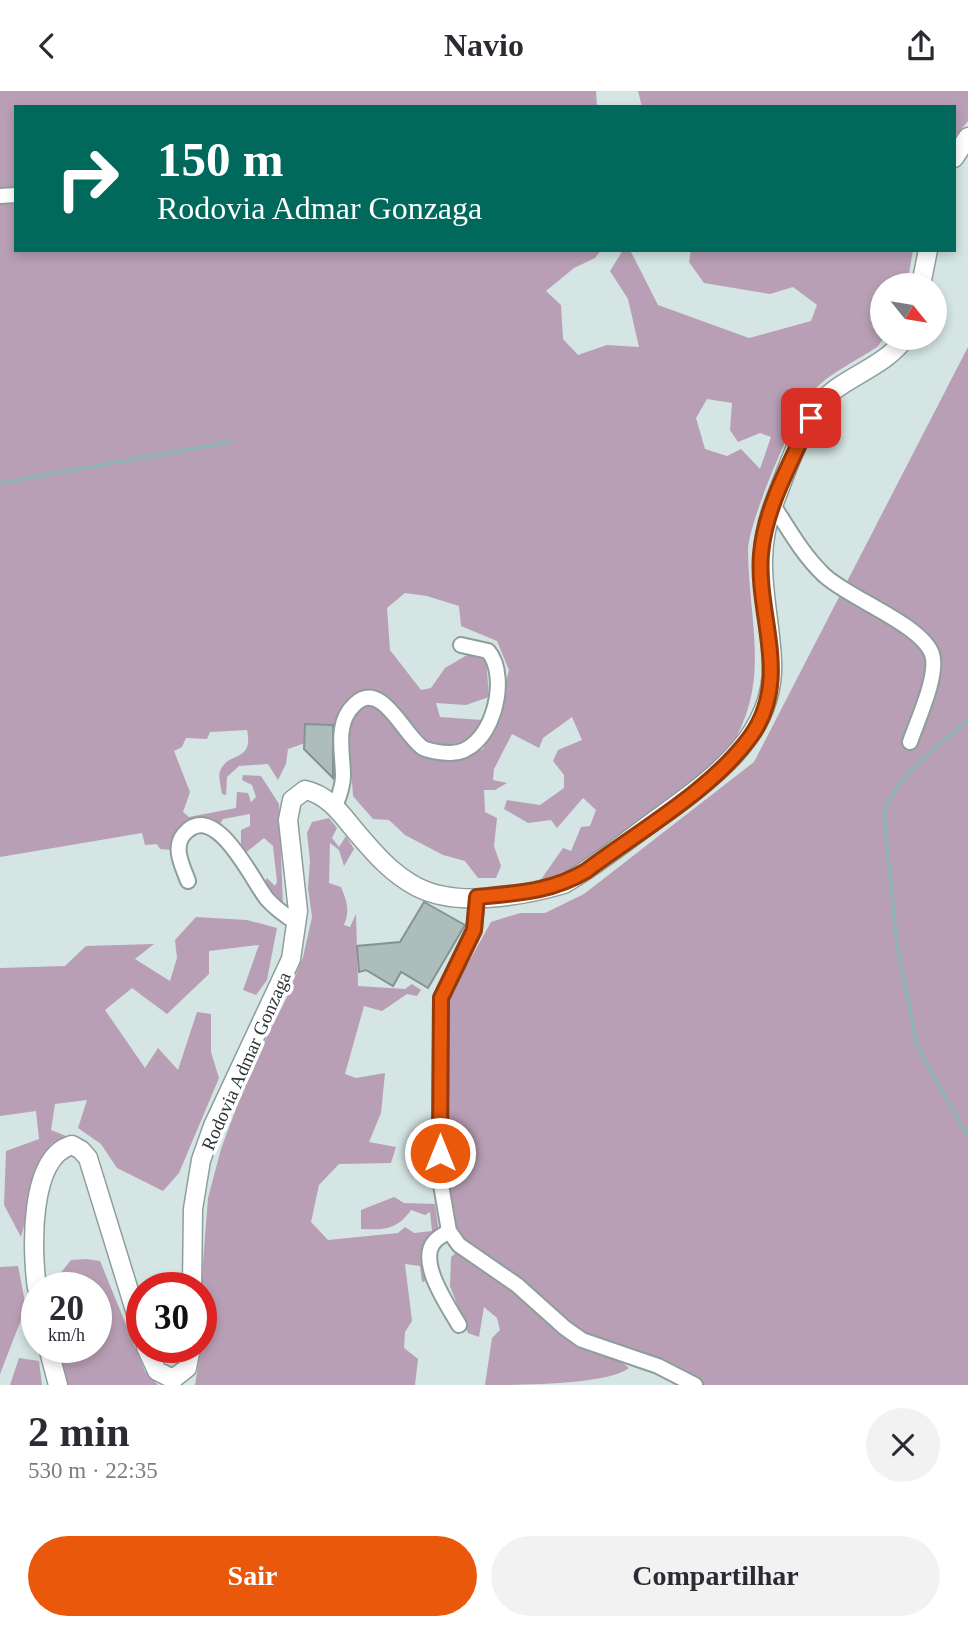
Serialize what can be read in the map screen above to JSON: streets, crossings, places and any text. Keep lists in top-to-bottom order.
{
  "streets": {
    "main road": ["Rodovia Admar Gonzaga"]
  },
  "north": "bottom right",
  "page": {
    "header": "Navio",
    "turn": ["150 m", "Rodovia Admar Gonzaga"],
    "speed": "20 km/h",
    "limit": "30",
    "heading": ["2 min", "530 m · 22:35"],
    "buttons": ["Sair", "Compartilhar"]
  }
}
